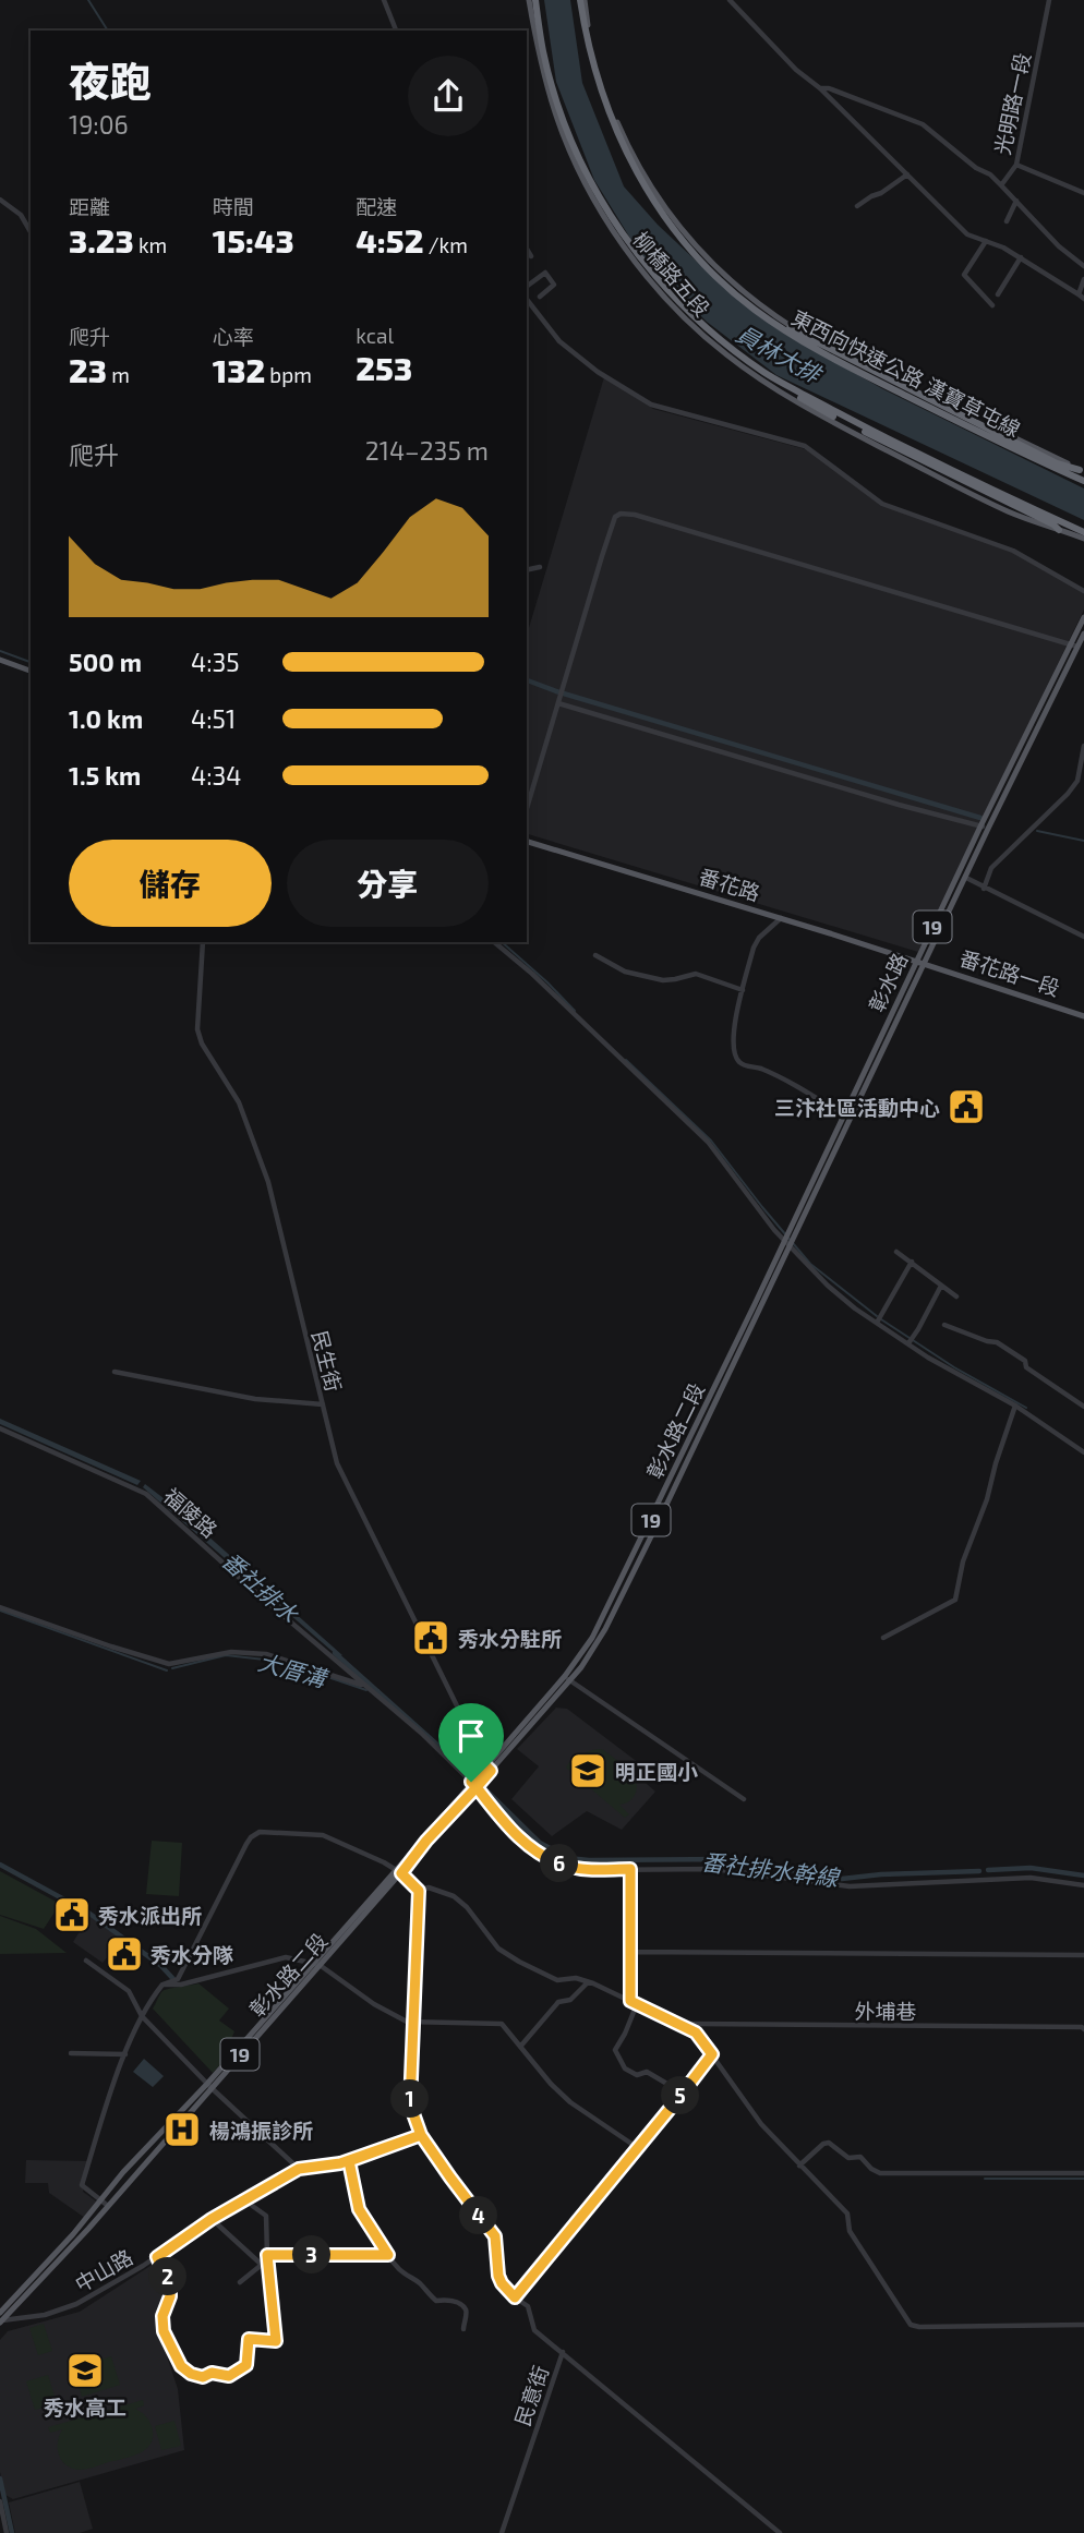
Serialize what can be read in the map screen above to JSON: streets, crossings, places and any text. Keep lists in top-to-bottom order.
{
  "streets": {
    "highway": ["東西向快速公路 漢寶草屯線"],
    "main road": [
      "柳橋路五段",
      "番花路",
      "19",
      "番花路一段",
      "彰水路",
      "彰水路二段"
    ],
    "street": [
      "光明路一段",
      "民生街",
      "福陵路",
      "外埔巷",
      "中山路",
      "民意街"
    ]
  },
  "crossings": [
    ["柳橋路五段", "東西向快速公路 漢寶草屯線"],
    ["番花路", "番花路一段"],
    ["番花路", "彰水路"],
    ["番花路一段", "彰水路"],
    ["彰水路", "彰水路二段"],
    ["民生街", "彰水路二段"],
    ["彰水路二段", "福陵路"],
    ["彰水路二段", "中山路"],
    ["中山路", "民意街"]
  ],
  "water": [
    "員林大排",
    "番社排水",
    "大厝溝",
    "番社排水幹線"
  ],
  "places": {
    "public building": [
      "三汴社區活動中心",
      "秀水分駐所",
      "秀水派出所",
      "秀水分隊"
    ],
    "school or university": ["明正國小", "秀水高工"],
    "hospital": ["楊鴻振診所"]
  },
  "page": {
    "heading": ["夜跑", "19:06"],
    "stats": [
      ["距離", "3.23 km"],
      ["時間", "15:43"],
      ["配速", "4:52 /km"],
      ["爬升", "23 m"],
      ["心率", "132 bpm"],
      ["kcal", "253"]
    ],
    "chart": ["爬升", "214–235 m"],
    "list": [
      {
        "name": "500 m",
        "note": "4:35"
      },
      {
        "name": "1.0 km",
        "note": "4:51"
      },
      {
        "name": "1.5 km",
        "note": "4:34"
      }
    ],
    "buttons": ["儲存", "分享"],
    "pins": [
      "6",
      "5",
      "1",
      "4",
      "3",
      "2"
    ]
  }
}
